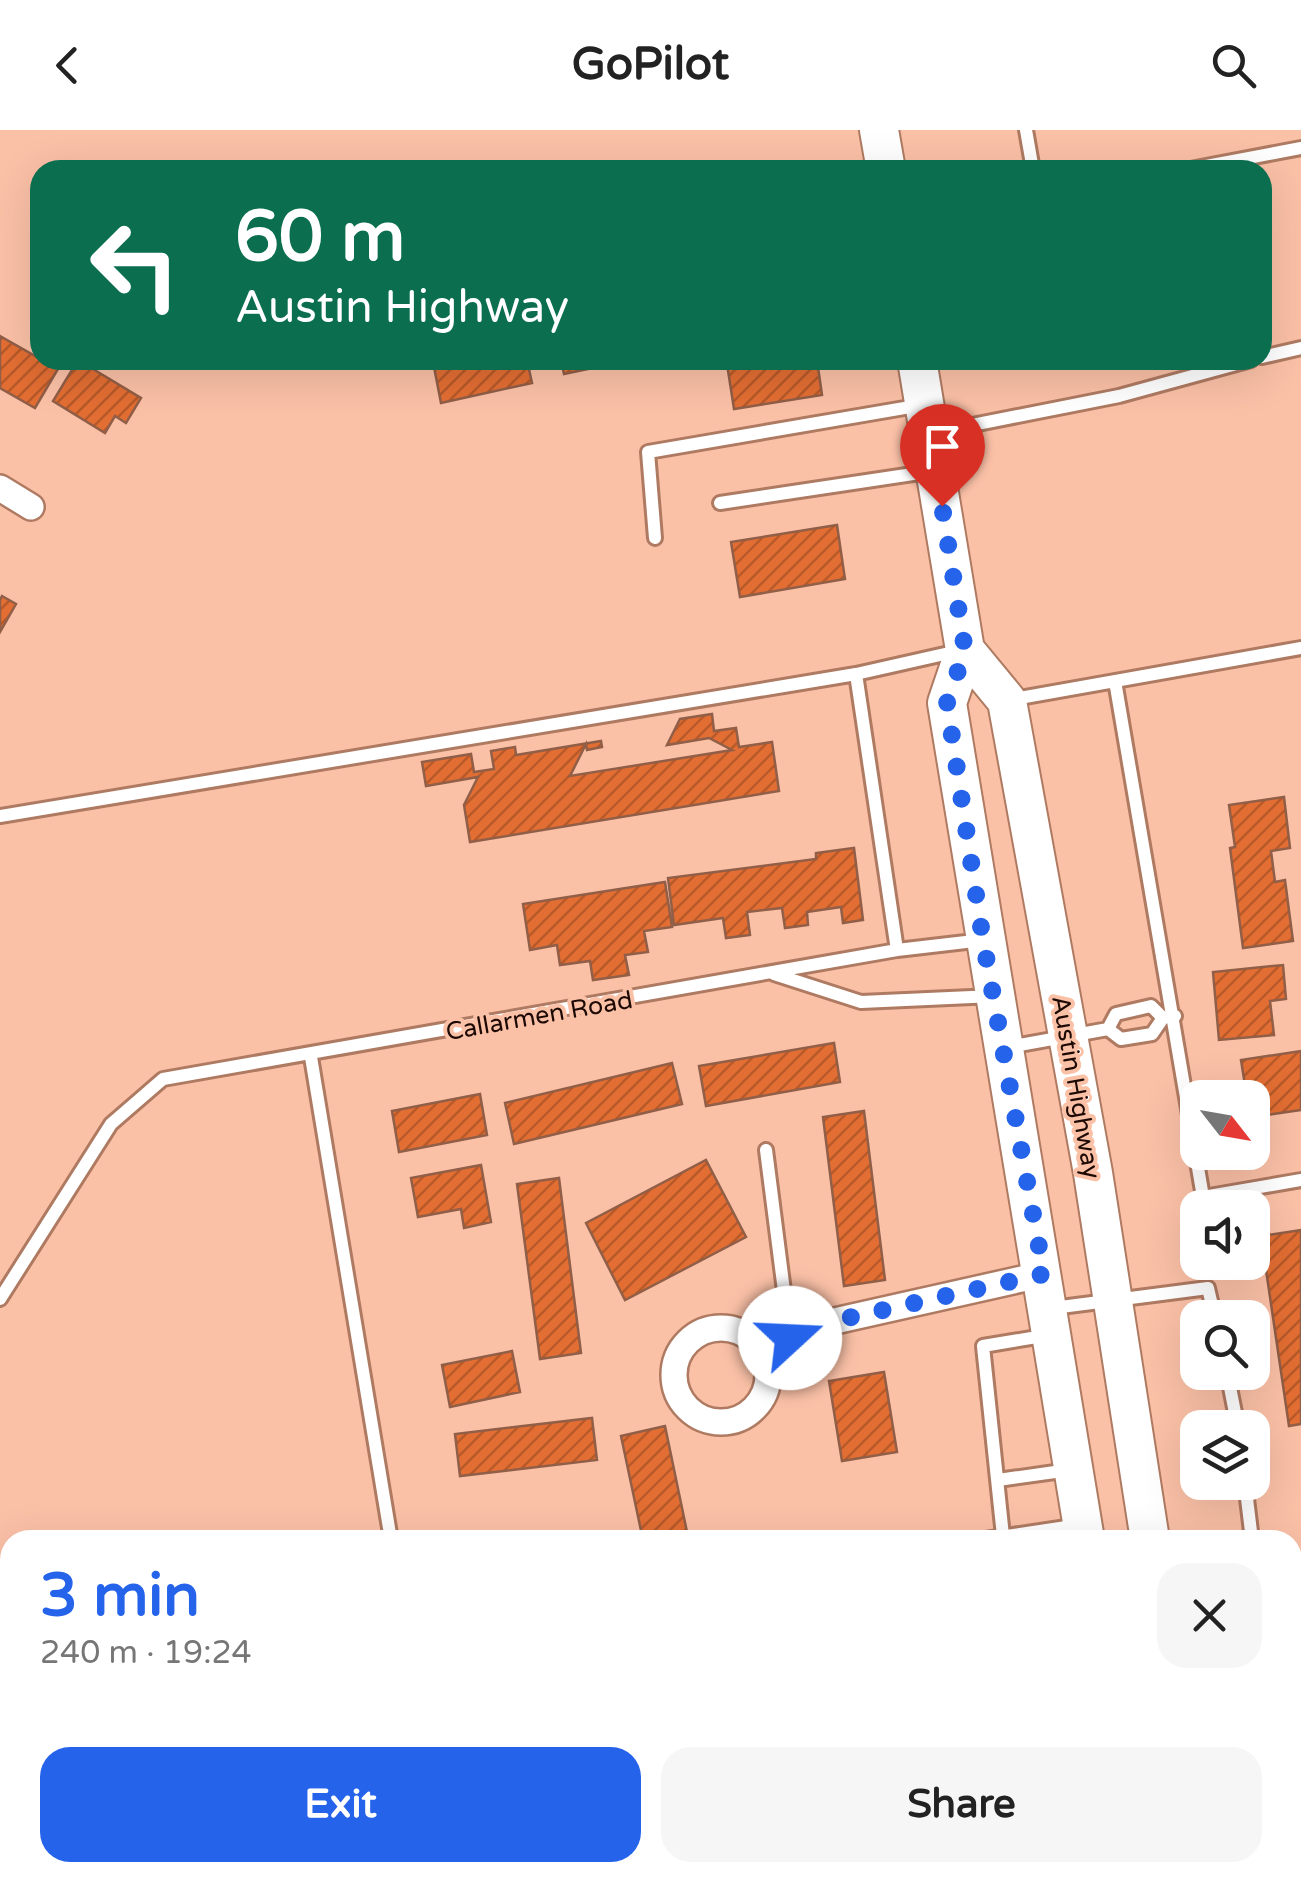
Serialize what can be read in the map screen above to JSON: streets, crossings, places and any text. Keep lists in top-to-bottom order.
{
  "streets": {
    "main road": ["Austin Highway"],
    "lane": ["Callarmen Road"]
  },
  "north": "bottom right",
  "page": {
    "header": "GoPilot",
    "turn": ["60 m", "Austin Highway"],
    "heading": ["3 min", "240 m · 19:24"],
    "buttons": ["Exit", "Share"]
  }
}
